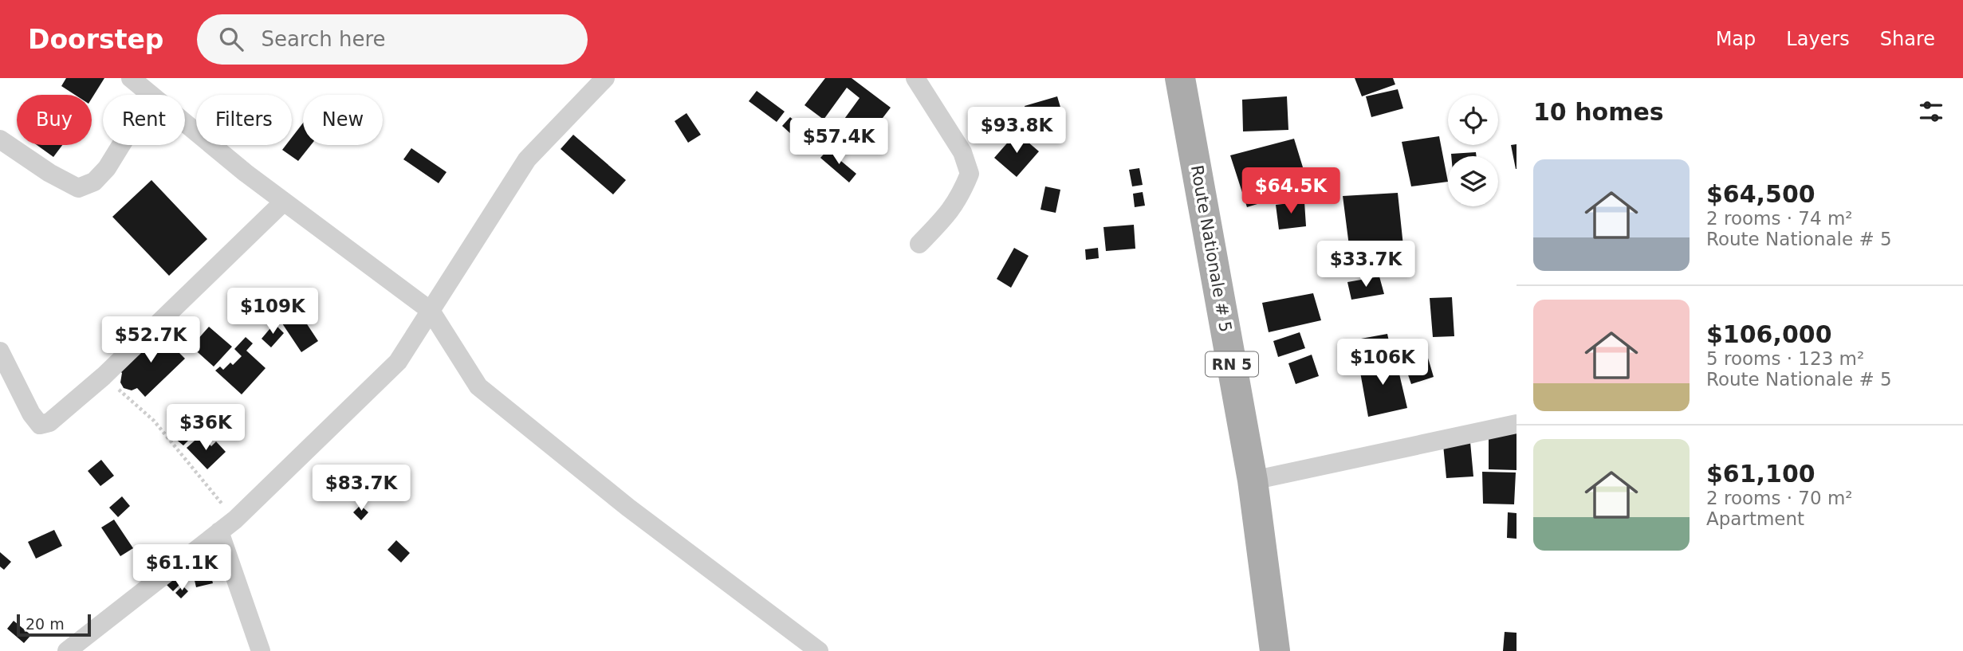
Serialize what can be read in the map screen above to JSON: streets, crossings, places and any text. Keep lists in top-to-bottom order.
{
  "streets": {
    "main road": ["Route Nationale # 5", "RN 5"]
  },
  "scale_bar": "20 m",
  "page": {
    "header": "Doorstep",
    "search": "Search here",
    "nav": ["Map", "Layers", "Share"],
    "heading": "10 homes",
    "chip": [
      "Buy",
      "Rent",
      "Filters",
      "New"
    ],
    "price": [
      "$93.8K",
      "$57.4K",
      "$64.5K",
      "$33.7K",
      "$109K",
      "$52.7K",
      "$106K",
      "$36K",
      "$83.7K",
      "$61.1K"
    ],
    "list": [
      {
        "name": "$64,500",
        "note": "2 rooms · 74 m² · Route Nationale # 5"
      },
      {
        "name": "$106,000",
        "note": "5 rooms · 123 m² · Route Nationale # 5"
      },
      {
        "name": "$61,100",
        "note": "2 rooms · 70 m² · Apartment"
      }
    ],
    "scale": "20 m"
  }
}
